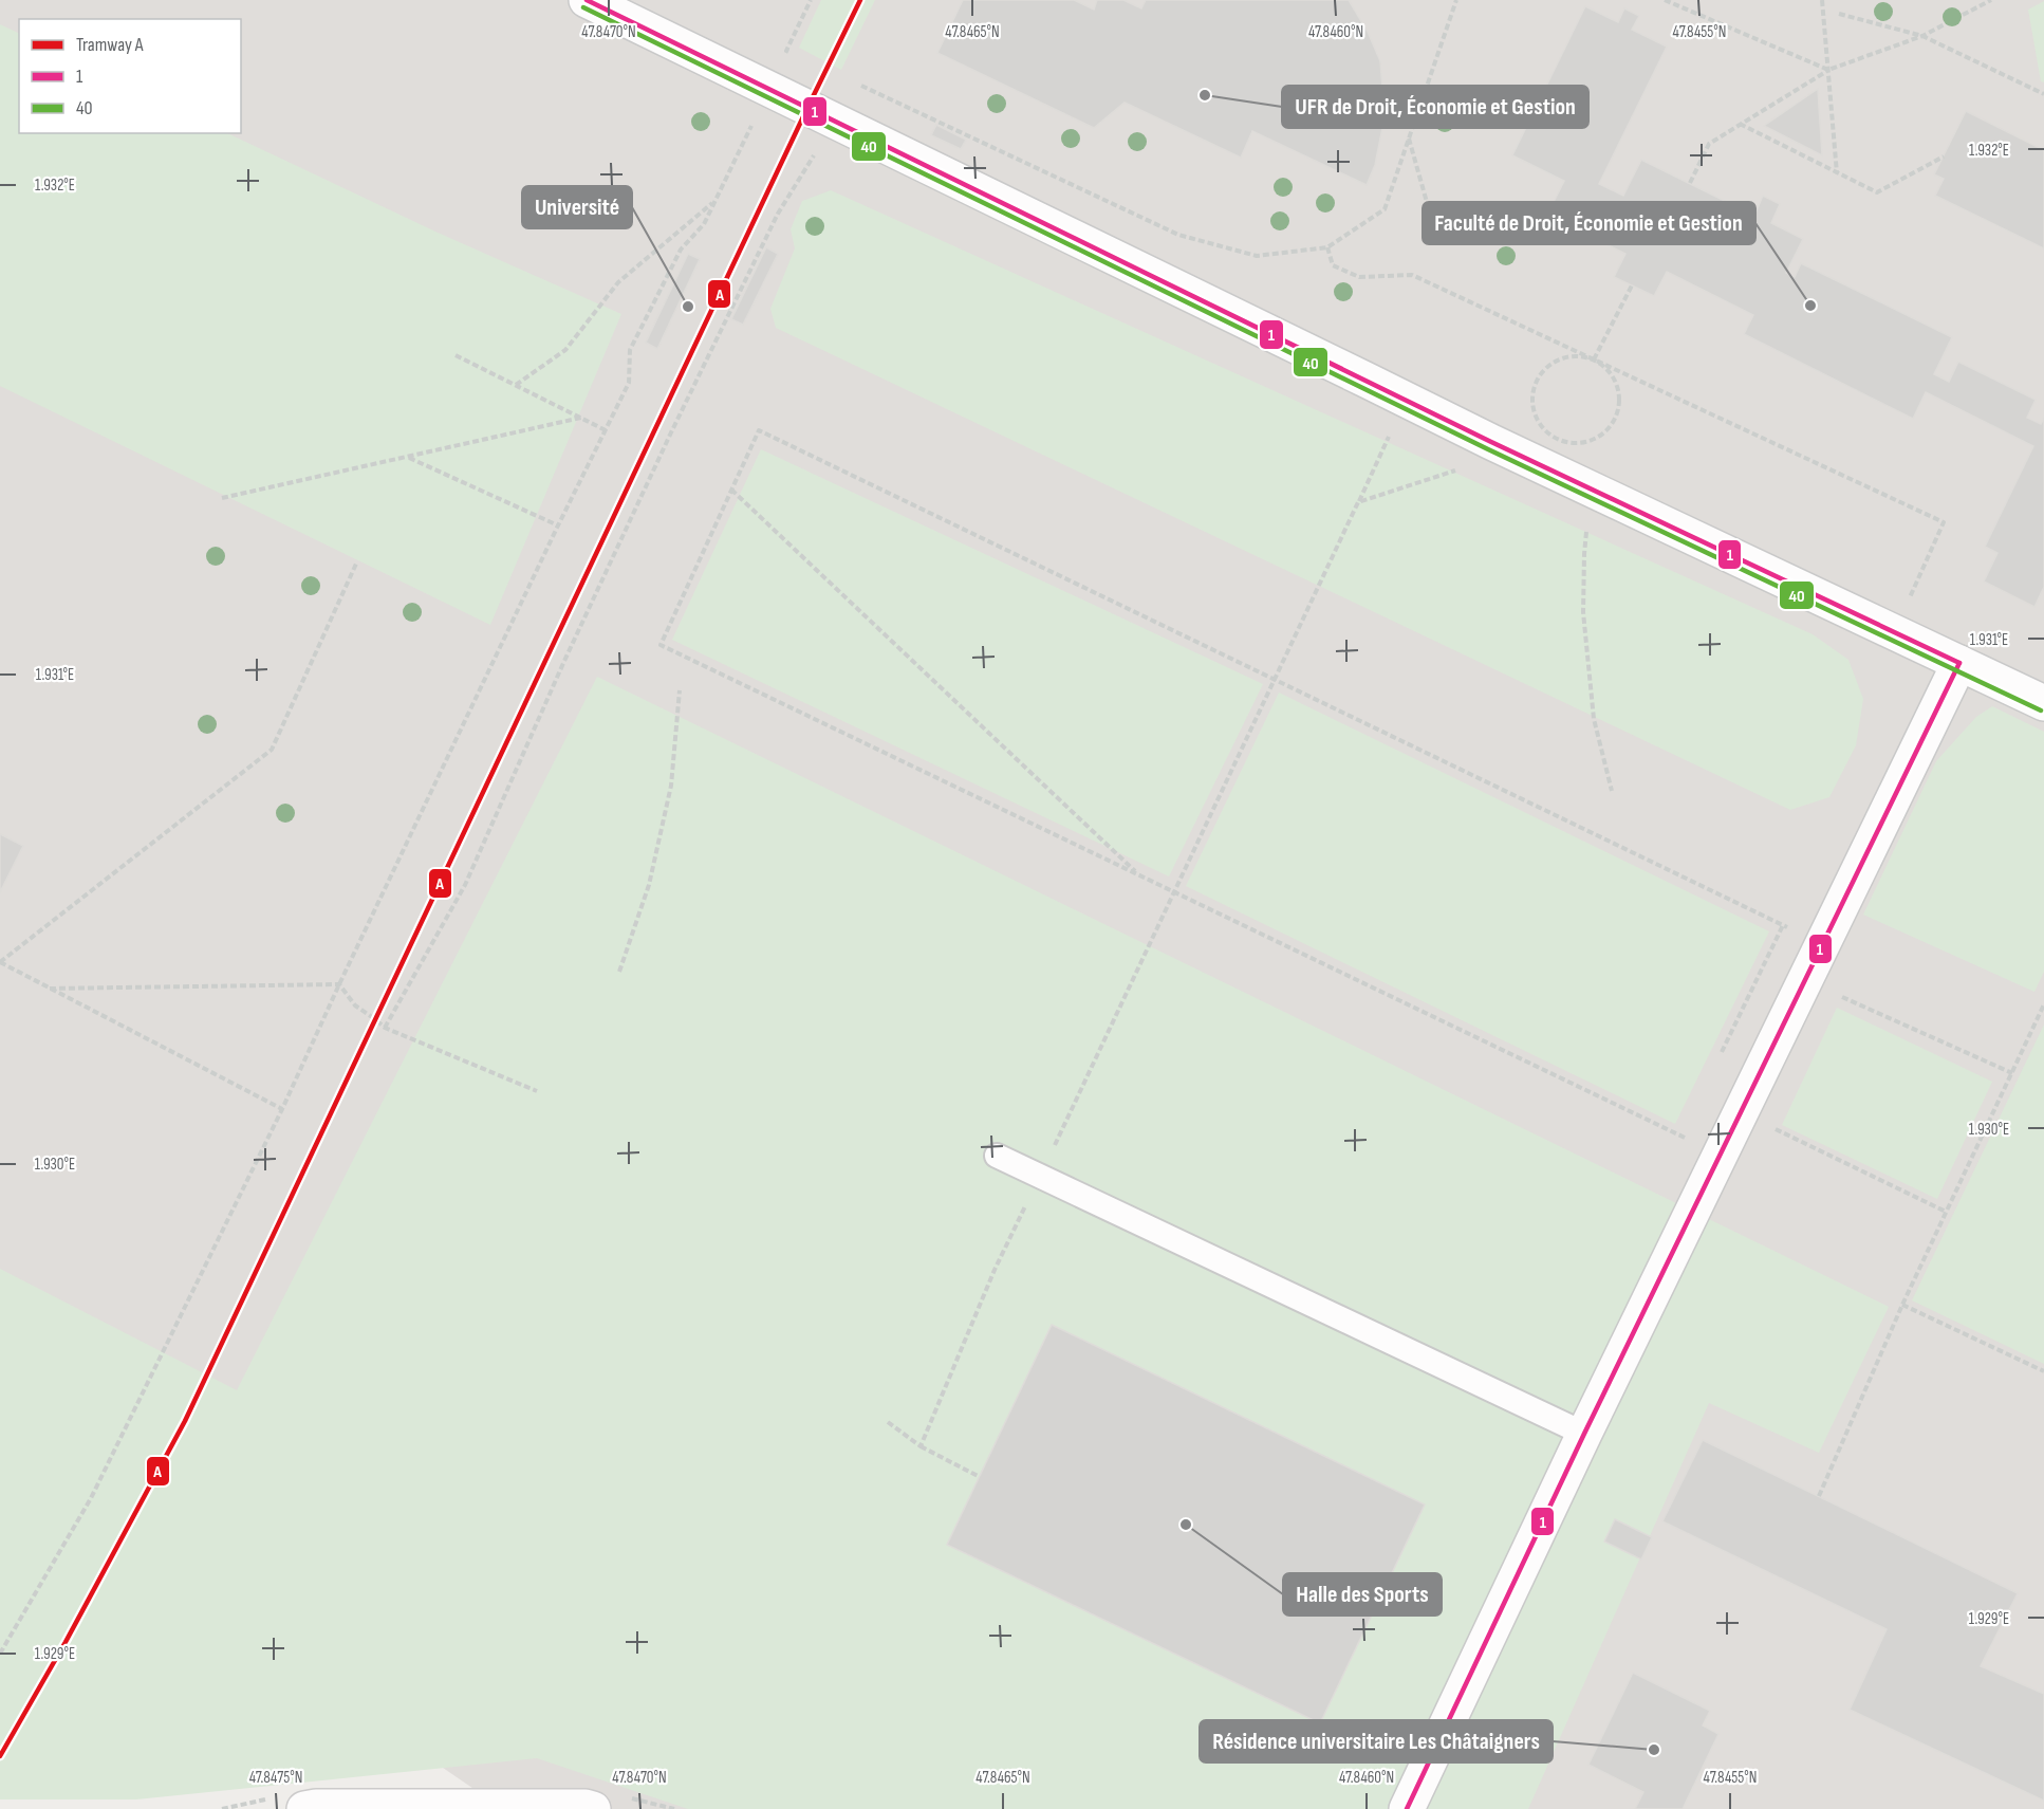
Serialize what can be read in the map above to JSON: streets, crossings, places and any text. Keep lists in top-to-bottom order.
{
  "places": [
    "UFR de Droit, Économie et Gestion",
    "Faculté de Droit, Économie et Gestion",
    "Université",
    "Halle des Sports",
    "Résidence universitaire Les Châtaigners"
  ],
  "lines": ["tram line A", "transit line 1", "transit line 40"],
  "legend": ["Tramway A", "1", "40"],
  "coordinates": [
    "47.8470°N",
    "47.8465°N",
    "47.8460°N",
    "47.8455°N",
    "1.932°E",
    "1.931°E",
    "1.930°E",
    "1.929°E",
    "47.8475°N"
  ]
}
